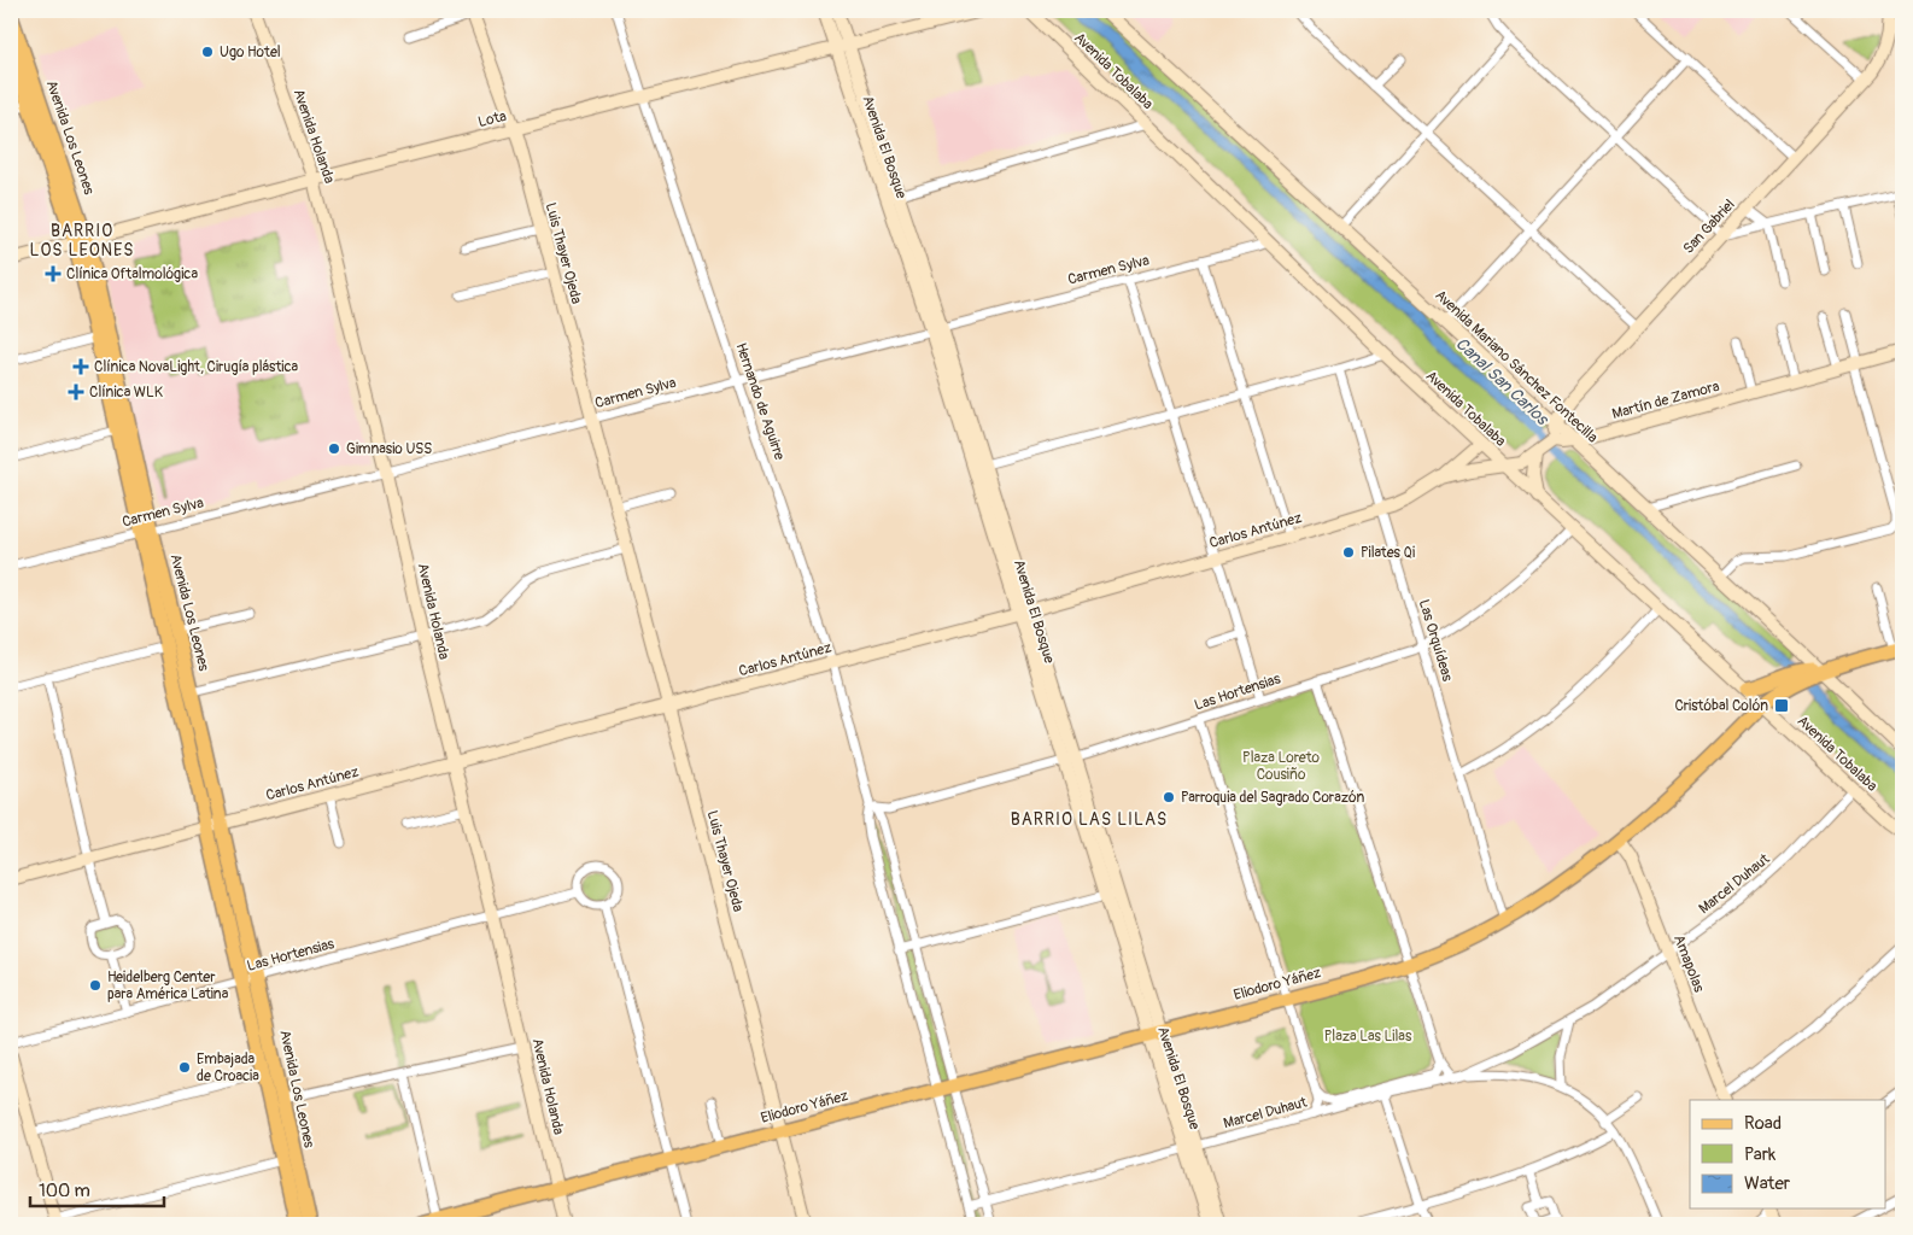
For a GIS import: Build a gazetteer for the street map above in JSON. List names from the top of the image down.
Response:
{
  "streets": {
    "main road": ["Avenida Los Leones", "Eliodoro Yáñez"],
    "street": [
      "Avenida Tobalaba",
      "Lota",
      "Avenida Holanda",
      "Avenida El Bosque",
      "San Gabriel",
      "Luis Thayer Ojeda",
      "Carmen Sylva",
      "Avenida Mariano Sánchez Fontecilla",
      "Martín de Zamora",
      "Hernando de Aguirre",
      "Carlos Antúnez",
      "Las Orquídeas",
      "Las Hortensias",
      "Marcel Duhaut",
      "Amapolas"
    ]
  },
  "crossings": [
    ["Avenida Tobalaba", "San Gabriel"],
    ["Avenida Tobalaba", "Carmen Sylva"],
    ["Avenida Tobalaba", "Carlos Antúnez"],
    ["Avenida Tobalaba", "Las Hortensias"],
    ["Avenida Tobalaba", "Marcel Duhaut"],
    ["Avenida Tobalaba", "Eliodoro Yáñez"],
    ["Lota", "Avenida Holanda"],
    ["Lota", "Avenida Los Leones"],
    ["Lota", "Avenida El Bosque"],
    ["Lota", "Luis Thayer Ojeda"],
    ["Lota", "Hernando de Aguirre"],
    ["Avenida Holanda", "Carmen Sylva"],
    ["Avenida Holanda", "Carlos Antúnez"],
    ["Avenida Holanda", "Las Hortensias"],
    ["Avenida Holanda", "Eliodoro Yáñez"],
    ["Avenida Los Leones", "Carmen Sylva"],
    ["Avenida Los Leones", "Carlos Antúnez"],
    ["Avenida Los Leones", "Las Hortensias"],
    ["Avenida El Bosque", "Carmen Sylva"],
    ["Avenida El Bosque", "Carlos Antúnez"],
    ["Avenida El Bosque", "Las Hortensias"],
    ["Avenida El Bosque", "Marcel Duhaut"],
    ["Avenida El Bosque", "Eliodoro Yáñez"],
    ["San Gabriel", "Avenida Mariano Sánchez Fontecilla"],
    ["San Gabriel", "Martín de Zamora"],
    ["San Gabriel", "Carlos Antúnez"],
    ["Luis Thayer Ojeda", "Carmen Sylva"],
    ["Luis Thayer Ojeda", "Carlos Antúnez"],
    ["Luis Thayer Ojeda", "Eliodoro Yáñez"],
    ["Carmen Sylva", "Hernando de Aguirre"],
    ["Avenida Mariano Sánchez Fontecilla", "Martín de Zamora"],
    ["Avenida Mariano Sánchez Fontecilla", "Eliodoro Yáñez"],
    ["Martín de Zamora", "Carlos Antúnez"],
    ["Hernando de Aguirre", "Carlos Antúnez"],
    ["Hernando de Aguirre", "Las Hortensias"],
    ["Hernando de Aguirre", "Marcel Duhaut"],
    ["Hernando de Aguirre", "Eliodoro Yáñez"],
    ["Carlos Antúnez", "Las Orquídeas"],
    ["Las Orquídeas", "Las Hortensias"],
    ["Las Orquídeas", "Eliodoro Yáñez"],
    ["Marcel Duhaut", "Amapolas"],
    ["Amapolas", "Eliodoro Yáñez"]
  ],
  "districts": ["BARRIO LOS LEONES", "BARRIO LAS LILAS"],
  "water": ["Canal San Carlos"],
  "parks": ["Plaza Loreto Cousiño", "Plaza Las Lilas"],
  "places": {
    "other": [
      "Ugo Hotel",
      "Gimnasio USS",
      "Pilates Qi",
      "Parroquia del Sagrado Corazón",
      "Heidelberg Center para América Latina",
      "Embajada de Croacia"
    ],
    "health": ["Clínica Oftalmológica", "Clínica NovaLight, Cirugía plástica", "Clínica WLK"],
    "transit": ["Cristóbal Colón"]
  },
  "legend": ["Road", "Park", "Water"],
  "scale_bar": "100 m"
}
